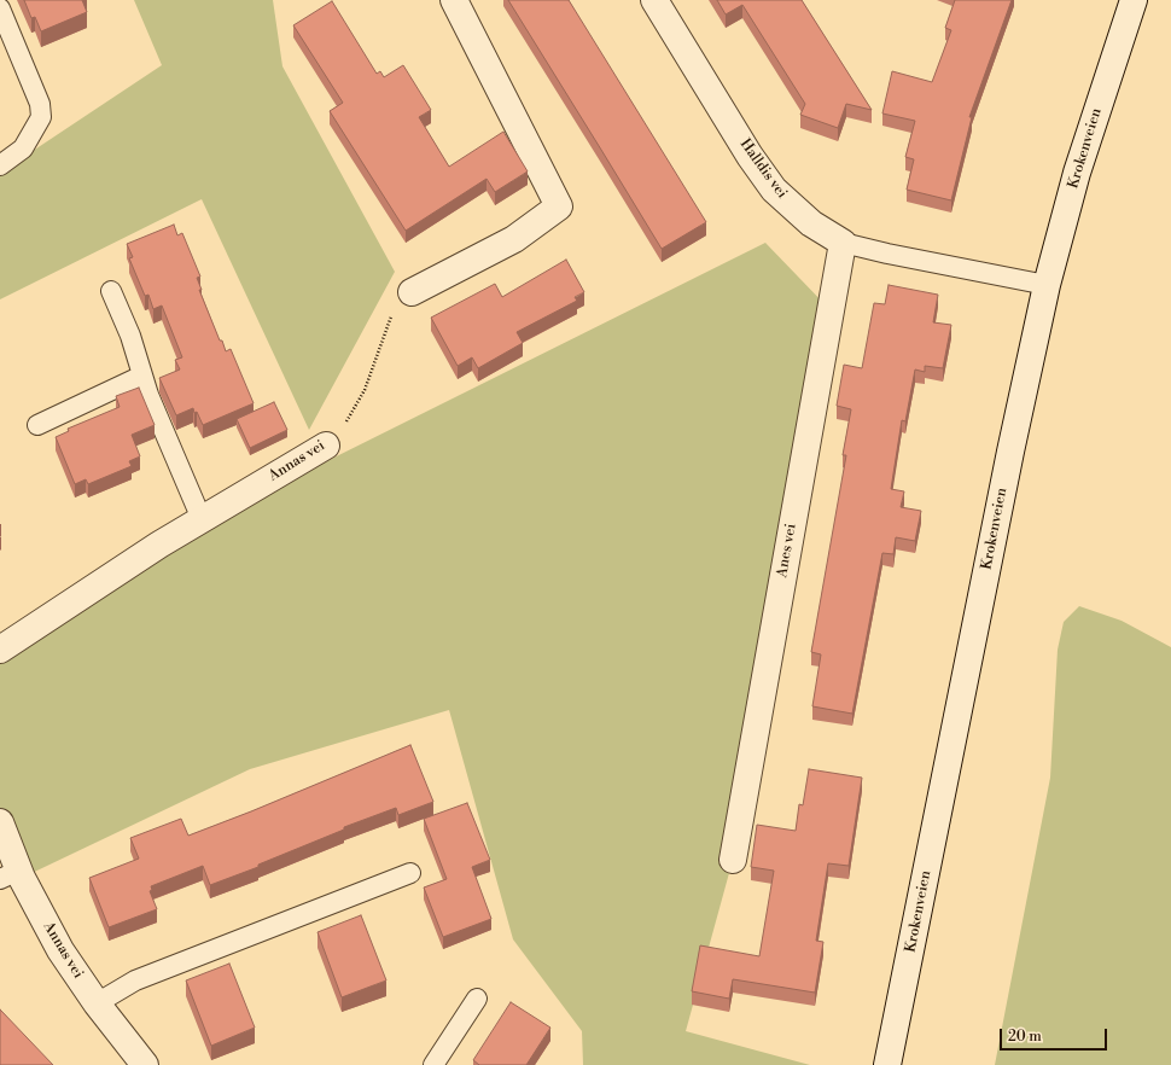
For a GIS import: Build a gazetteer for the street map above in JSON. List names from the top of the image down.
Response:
{
  "streets": {
    "street": [
      "Krokenveien",
      "Halldis vei",
      "Annas vei",
      "Anes vei"
    ]
  },
  "crossings": [
    ["Krokenveien", "Halldis vei"],
    ["Halldis vei", "Anes vei"]
  ],
  "scale_bar": "20 m"
}
